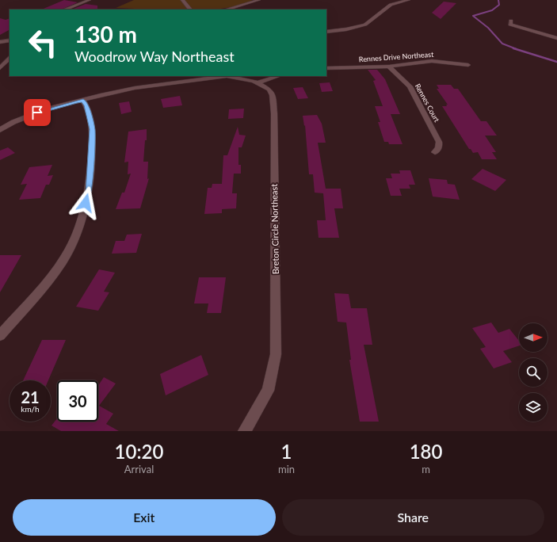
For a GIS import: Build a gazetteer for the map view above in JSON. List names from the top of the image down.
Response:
{
  "streets": {
    "street": ["Rennes Drive Northeast", "Rennes Court", "Breton Circle Northeast"]
  },
  "crossings": [
    ["Rennes Drive Northeast", "Rennes Court"]
  ],
  "north": "right",
  "page": {
    "turn": ["130 m", "Woodrow Way Northeast"],
    "speed": "21 km/h",
    "limit": "30",
    "eta": [
      "10:20",
      "Arrival",
      "1",
      "min",
      "180",
      "m"
    ],
    "buttons": ["Exit", "Share"]
  }
}
